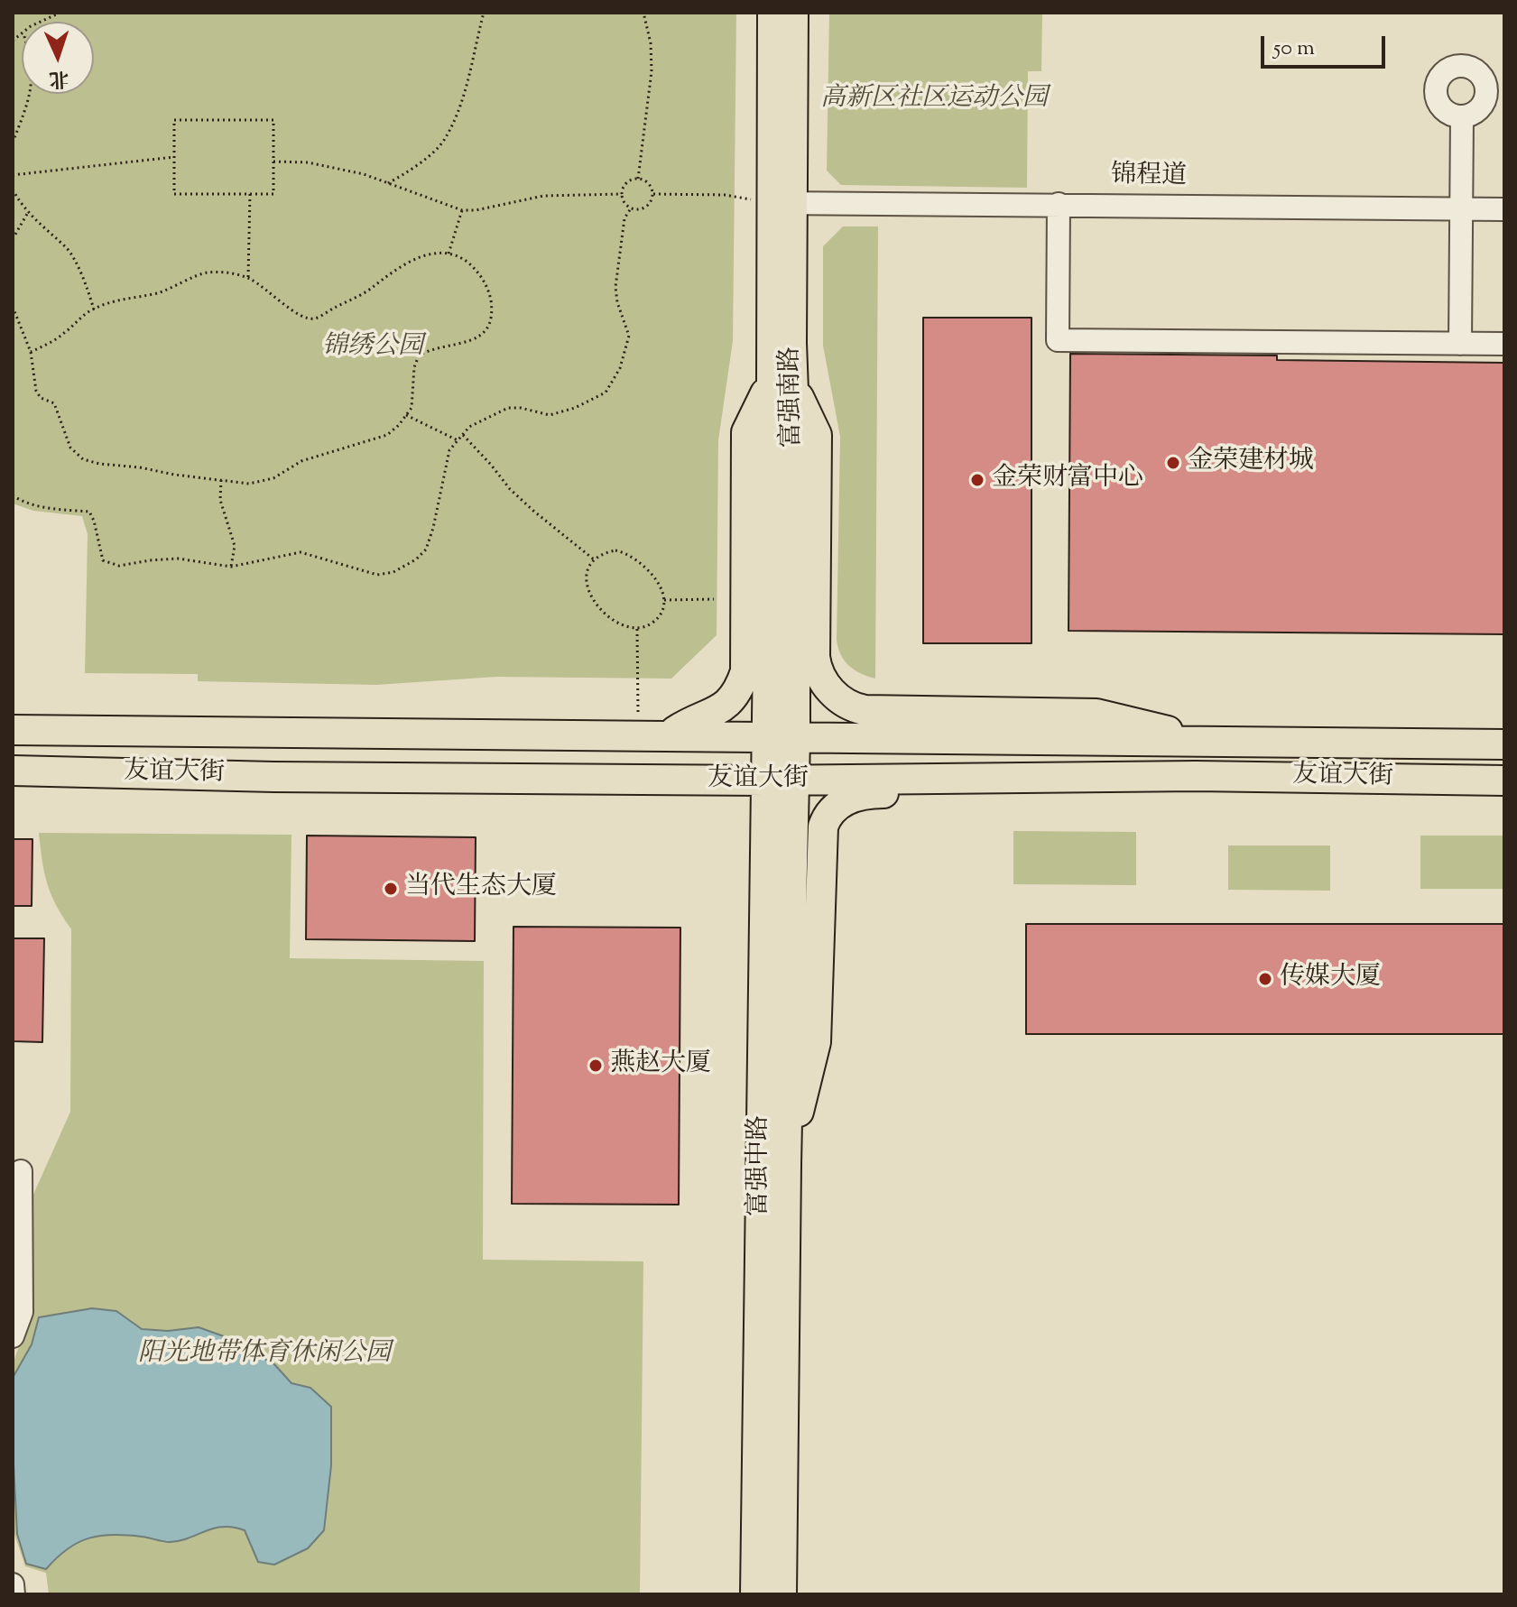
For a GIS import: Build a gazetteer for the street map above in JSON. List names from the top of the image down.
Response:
{
  "streets": {
    "main road": ["富强南路", "友谊大街", "富强中路"],
    "street": ["锦程道"]
  },
  "crossings": [
    ["锦程道", "富强南路"],
    ["富强南路", "友谊大街"],
    ["富强南路", "富强中路"],
    ["友谊大街", "富强中路"]
  ],
  "parks": ["高新区社区运动公园", "锦绣公园", "阳光地带体育休闲公园"],
  "places": [
    "金荣建材城",
    "金荣财富中心",
    "当代生态大厦",
    "传媒大厦",
    "燕赵大厦"
  ],
  "scale_bar": "50 m",
  "north": "bottom"
}
